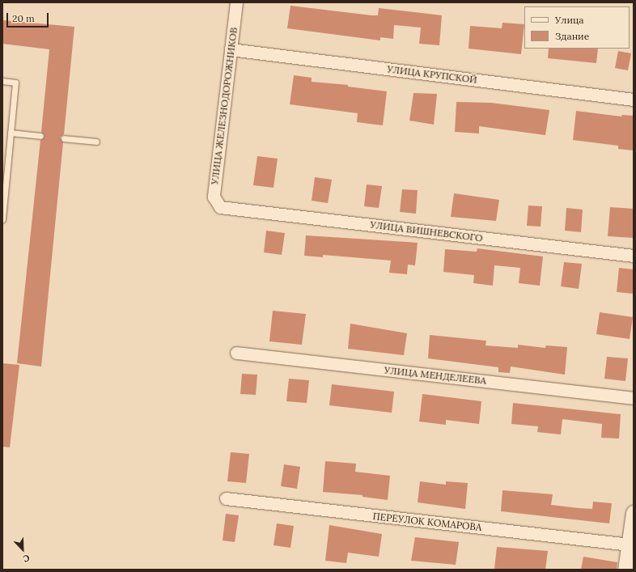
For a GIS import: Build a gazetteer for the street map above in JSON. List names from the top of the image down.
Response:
{
  "streets": {
    "street": [
      "УЛИЦА КРУПСКОЙ",
      "УЛИЦА ЖЕЛЕЗНОДОРОЖНИКОВ",
      "УЛИЦА ВИШНЕВСКОГО",
      "УЛИЦА МЕНДЕЛЕЕВА",
      "ПЕРЕУЛОК КОМАРОВА"
    ]
  },
  "crossings": [
    ["УЛИЦА КРУПСКОЙ", "УЛИЦА ЖЕЛЕЗНОДОРОЖНИКОВ"],
    ["УЛИЦА ЖЕЛЕЗНОДОРОЖНИКОВ", "УЛИЦА ВИШНЕВСКОГО"]
  ],
  "legend": ["Улица", "Здание"],
  "scale_bar": "20 m",
  "north": "bottom right"
}
